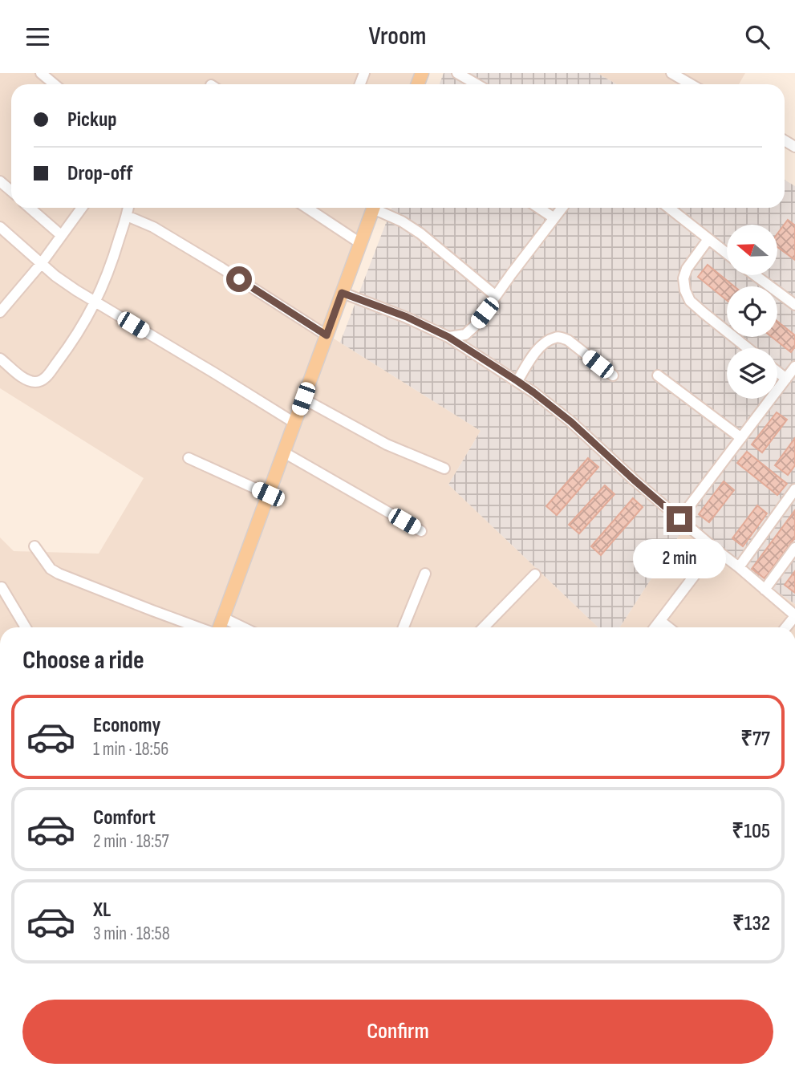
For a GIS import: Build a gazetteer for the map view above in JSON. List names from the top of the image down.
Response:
{
  "north": "left",
  "page": {
    "header": "Vroom",
    "banner": ["Pickup", "Drop-off"],
    "bubble": "2 min",
    "heading": "Choose a ride",
    "list": [
      {
        "name": "Economy",
        "note": "1 min · 18:56",
        "value": "₹77"
      },
      {
        "name": "Comfort",
        "note": "2 min · 18:57",
        "value": "₹105"
      },
      {
        "name": "XL",
        "note": "3 min · 18:58",
        "value": "₹132"
      }
    ],
    "buttons": "Confirm"
  }
}
